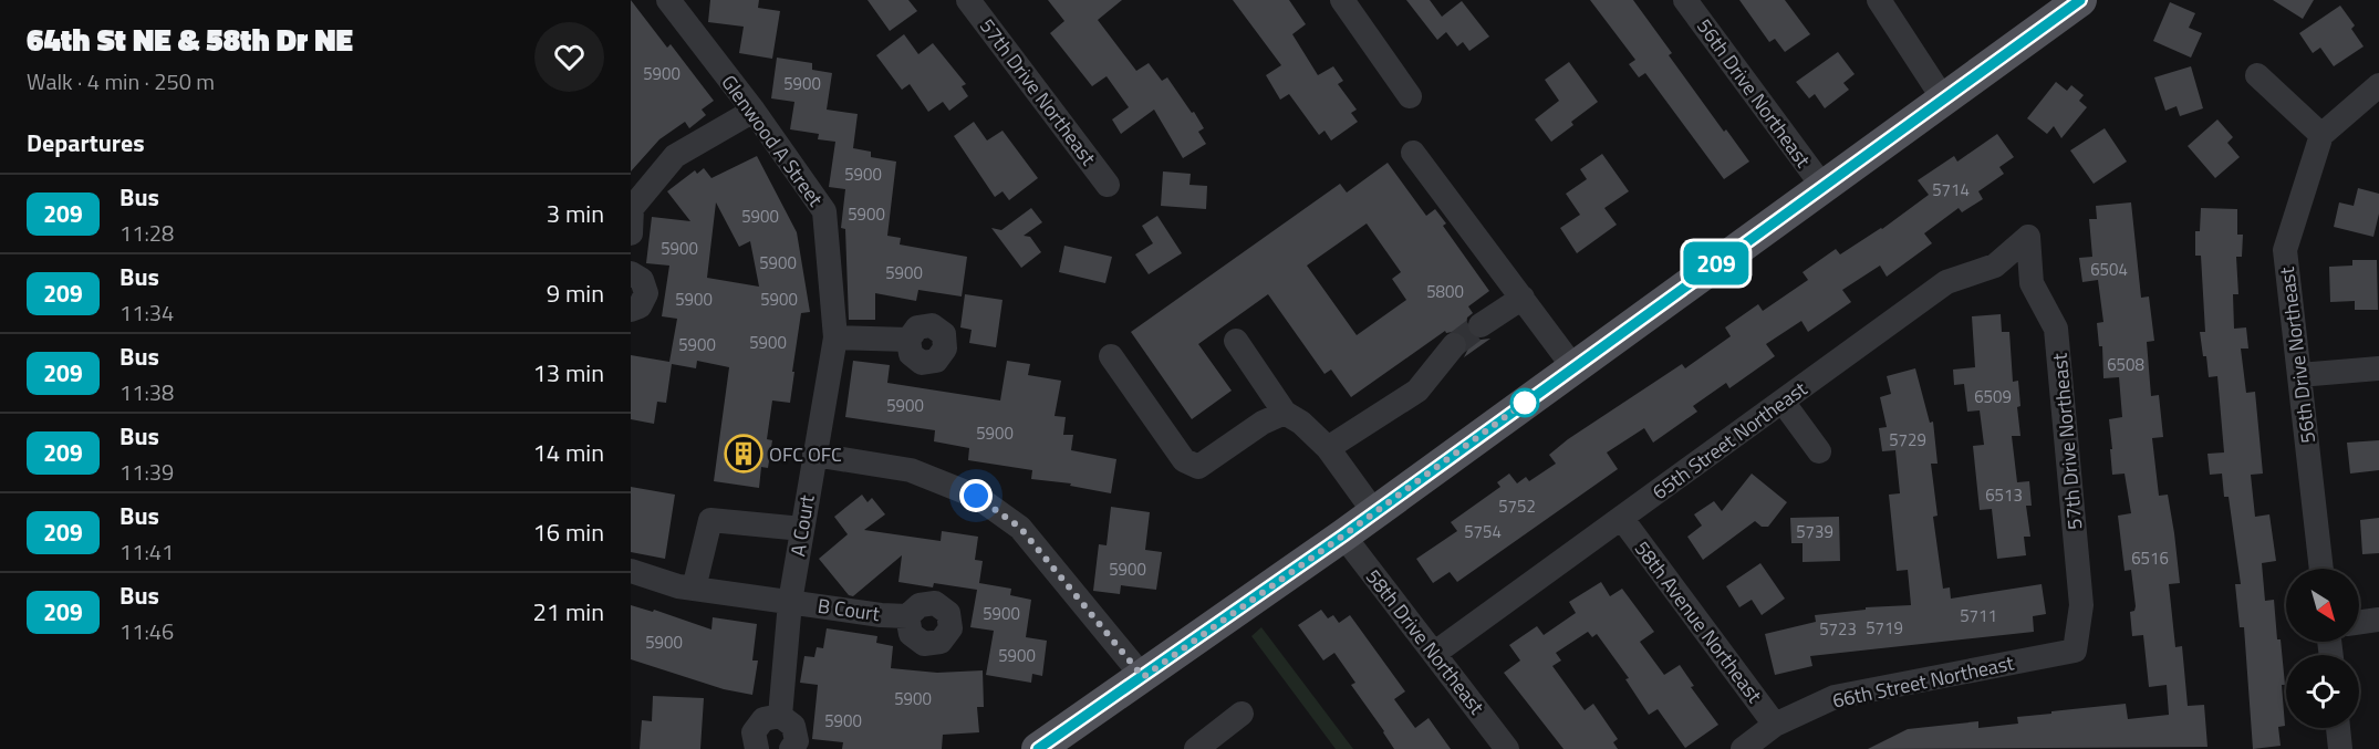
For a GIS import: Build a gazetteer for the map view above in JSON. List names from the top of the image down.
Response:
{
  "streets": {
    "street": [
      "57th Drive Northeast",
      "56th Drive Northeast",
      "Glenwood A Street",
      "65th Street Northeast",
      "A Court",
      "B Court",
      "58th Avenue Northeast",
      "58th Drive Northeast",
      "66th Street Northeast"
    ]
  },
  "crossings": [
    ["57th Drive Northeast", "65th Street Northeast"],
    ["57th Drive Northeast", "66th Street Northeast"],
    ["Glenwood A Street", "A Court"],
    ["65th Street Northeast", "58th Avenue Northeast"],
    ["65th Street Northeast", "58th Drive Northeast"],
    ["A Court", "B Court"],
    ["58th Avenue Northeast", "66th Street Northeast"]
  ],
  "places": {
    "building": ["OFC OFC"]
  },
  "lines": ["bus line 209"],
  "house_numbers": [
    "5900",
    "5900",
    "5900",
    "5714",
    "5900",
    "5900",
    "5900",
    "5900",
    "6504",
    "5900",
    "5800",
    "5900",
    "5900",
    "5900",
    "5900",
    "6508",
    "6509",
    "5900",
    "5900",
    "5729",
    "6513",
    "5752",
    "5754",
    "5739",
    "6516",
    "5900",
    "5900",
    "5711",
    "5719",
    "5723",
    "5900",
    "5900",
    "5900",
    "5900"
  ],
  "north": "bottom right",
  "page": {
    "heading": [
      ["64th St NE & 58th Dr NE", "Walk · 4 min · 250 m"],
      "Departures"
    ],
    "on_map": "209",
    "list": [
      {
        "mark": "209",
        "name": "Bus",
        "note": "11:28",
        "value": "3 min"
      },
      {
        "mark": "209",
        "name": "Bus",
        "note": "11:34",
        "value": "9 min"
      },
      {
        "mark": "209",
        "name": "Bus",
        "note": "11:38",
        "value": "13 min"
      },
      {
        "mark": "209",
        "name": "Bus",
        "note": "11:39",
        "value": "14 min"
      },
      {
        "mark": "209",
        "name": "Bus",
        "note": "11:41",
        "value": "16 min"
      },
      {
        "mark": "209",
        "name": "Bus",
        "note": "11:46",
        "value": "21 min"
      }
    ]
  }
}
